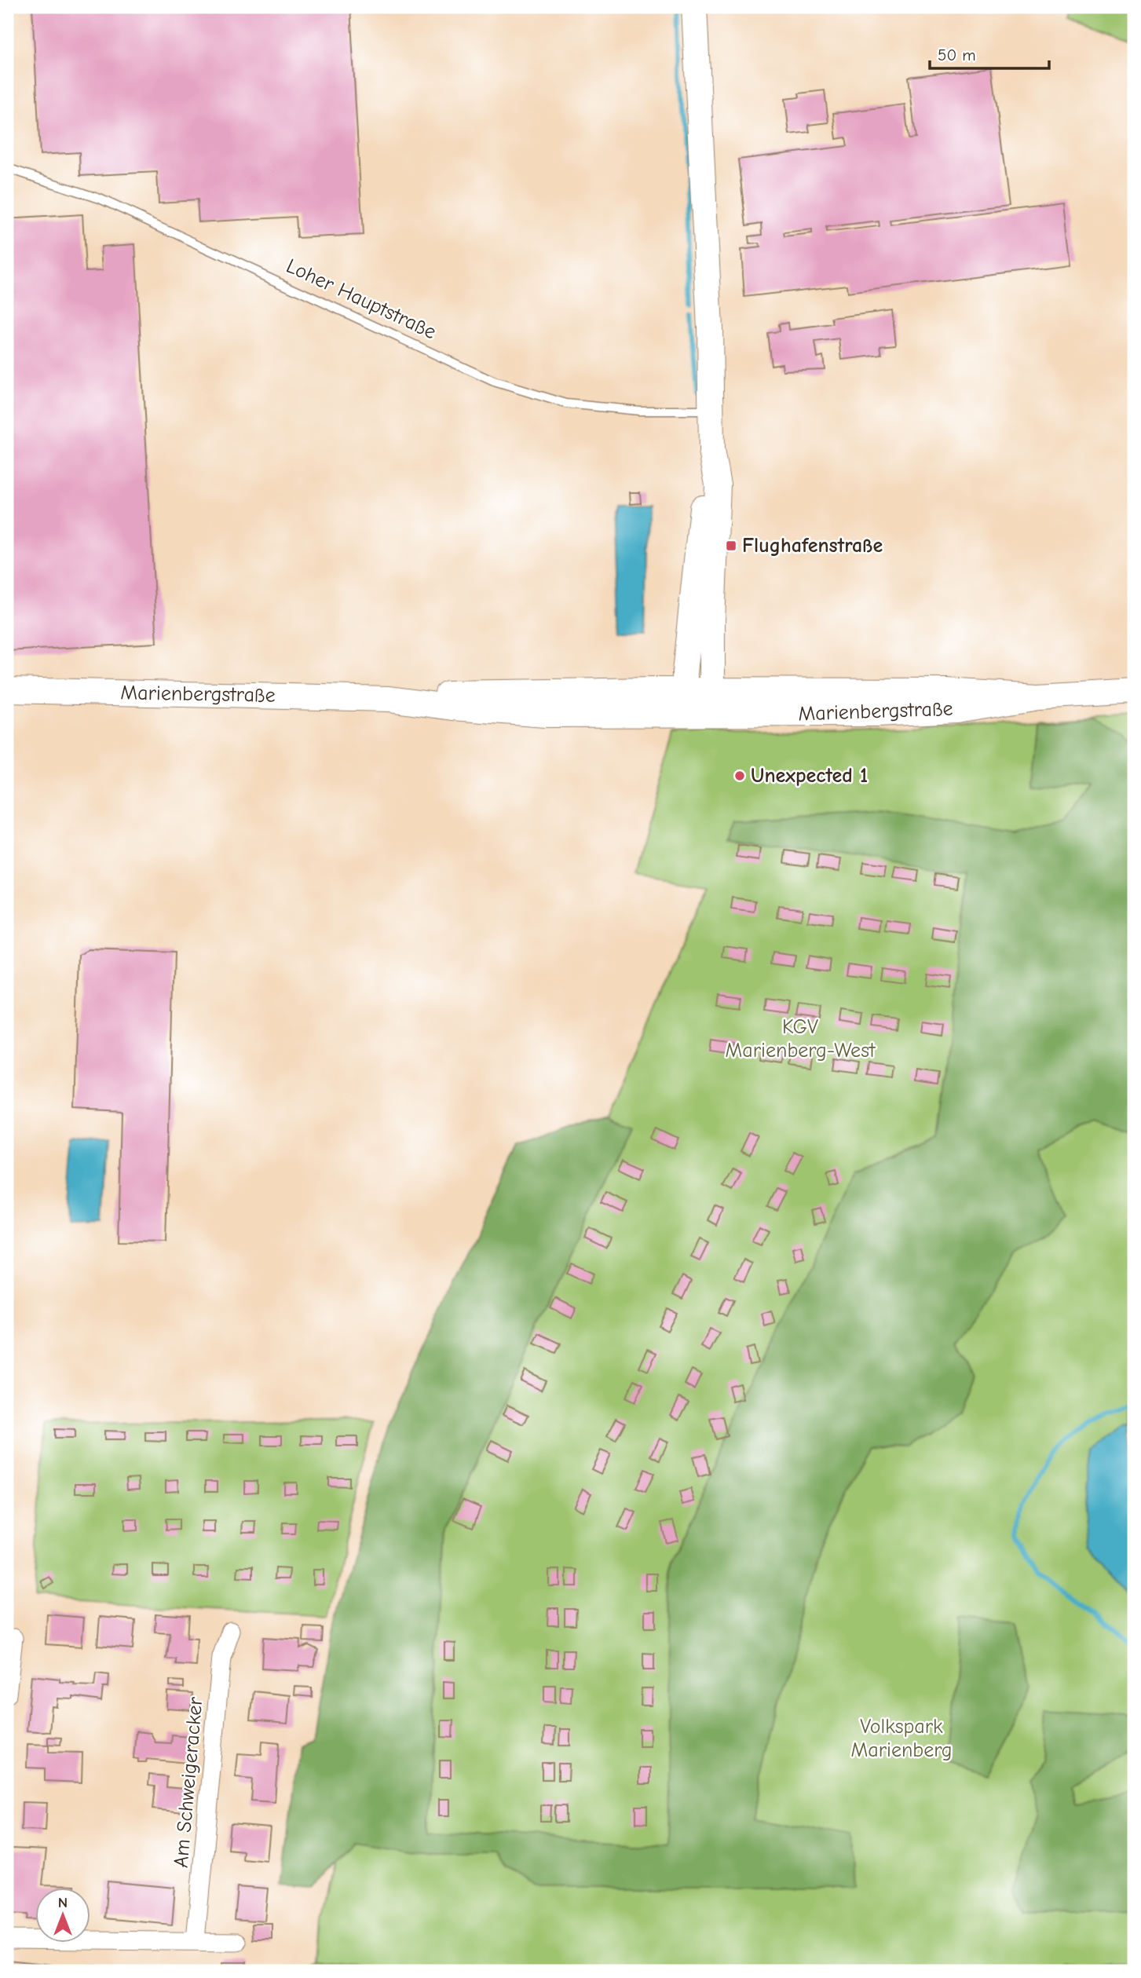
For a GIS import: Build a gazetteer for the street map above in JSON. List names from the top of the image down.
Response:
{
  "streets": {
    "main road": ["Marienbergstraße"],
    "street": ["Am Schweigeracker"],
    "lane": ["Loher Hauptstraße"]
  },
  "parks": ["KGV Marienberg-West", "Volkspark Marienberg"],
  "places": {
    "transit": ["Flughafenstraße"],
    "other": ["Unexpected 1"]
  },
  "scale_bar": "50 m",
  "north": "top"
}
